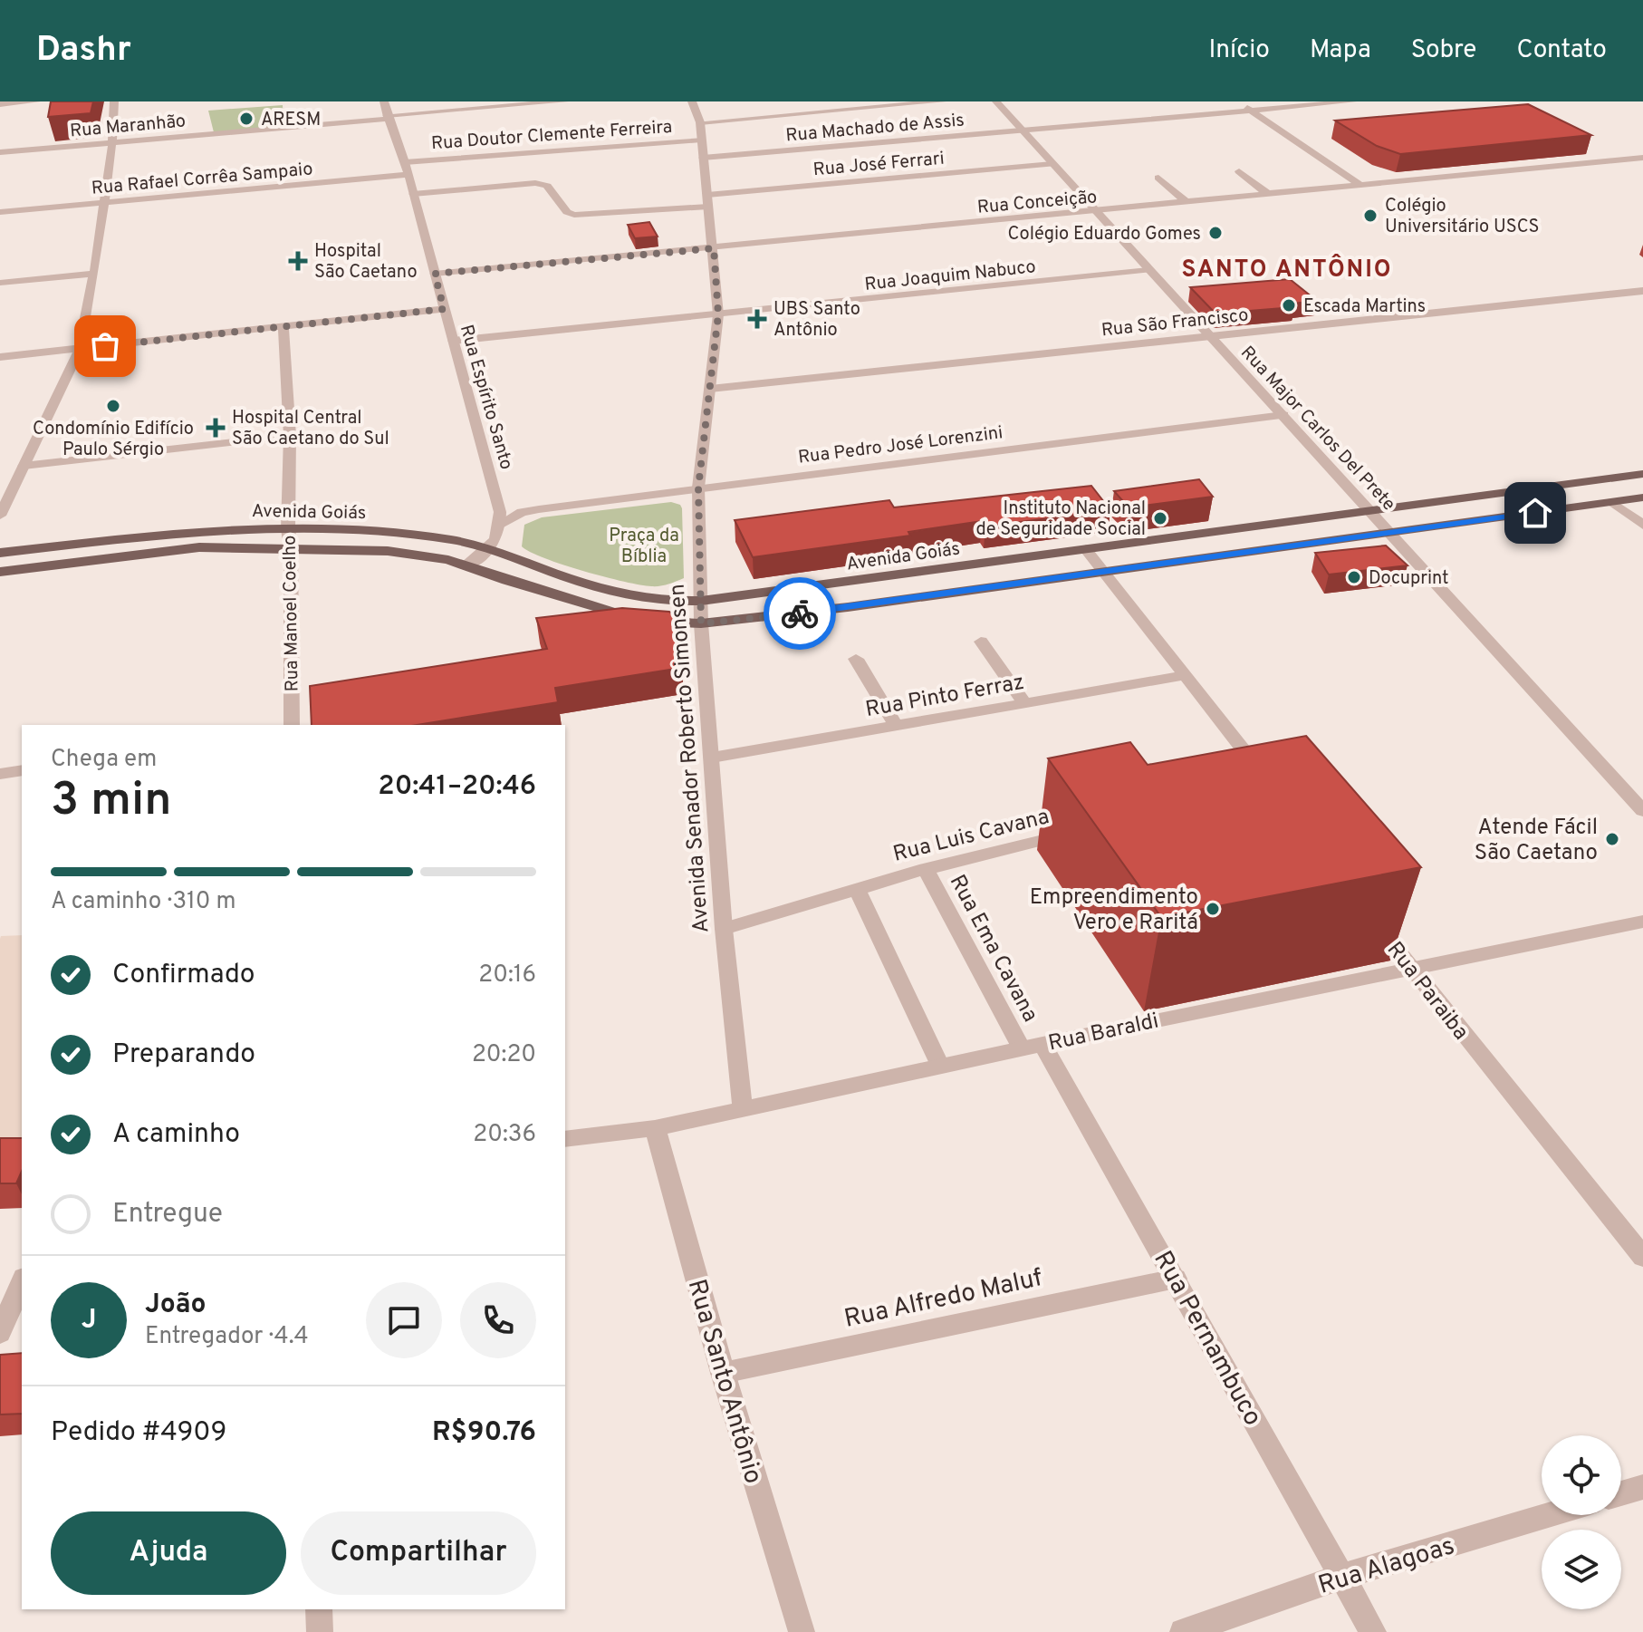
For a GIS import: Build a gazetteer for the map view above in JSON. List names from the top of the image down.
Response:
{
  "streets": {
    "main road": ["Avenida Goiás"],
    "street": [
      "Rua Maranhão",
      "Rua Machado de Assis",
      "Rua Doutor Clemente Ferreira",
      "Rua José Ferrari",
      "Rua Rafael Corrêa Sampaio",
      "Rua Conceição",
      "Rua Joaquim Nabuco",
      "Rua São Francisco",
      "Rua Espírito Santo",
      "Rua Major Carlos Del Prete",
      "Rua Pedro José Lorenzini",
      "Rua Manoel Coelho",
      "Rua Pinto Ferraz",
      "Avenida Senador Roberto Simonsen",
      "Rua Luis Cavana",
      "Rua Ema Cavana",
      "Rua Paraiba",
      "Rua Baraldi",
      "Rua Alfredo Maluf",
      "Rua Pernambuco",
      "Rua Santo Antônio",
      "Rua Alagoas"
    ]
  },
  "crossings": [
    ["Rua Maranhão", "Rua Espírito Santo"],
    ["Rua Machado de Assis", "Rua Major Carlos Del Prete"],
    ["Rua Machado de Assis", "Avenida Senador Roberto Simonsen"],
    ["Rua Doutor Clemente Ferreira", "Rua Espírito Santo"],
    ["Rua Doutor Clemente Ferreira", "Avenida Senador Roberto Simonsen"],
    ["Rua José Ferrari", "Rua Espírito Santo"],
    ["Rua José Ferrari", "Rua Major Carlos Del Prete"],
    ["Rua José Ferrari", "Avenida Senador Roberto Simonsen"],
    ["Rua Rafael Corrêa Sampaio", "Rua Espírito Santo"],
    ["Rua Conceição", "Rua Espírito Santo"],
    ["Rua Conceição", "Rua Major Carlos Del Prete"],
    ["Rua Conceição", "Avenida Senador Roberto Simonsen"],
    ["Rua Joaquim Nabuco", "Rua Espírito Santo"],
    ["Rua Joaquim Nabuco", "Rua Major Carlos Del Prete"],
    ["Rua Joaquim Nabuco", "Avenida Senador Roberto Simonsen"],
    ["Rua São Francisco", "Rua Major Carlos Del Prete"],
    ["Rua São Francisco", "Avenida Senador Roberto Simonsen"],
    ["Rua Espírito Santo", "Rua Pedro José Lorenzini"],
    ["Rua Espírito Santo", "Avenida Goiás"],
    ["Rua Major Carlos Del Prete", "Rua Pedro José Lorenzini"],
    ["Rua Major Carlos Del Prete", "Avenida Goiás"],
    ["Rua Pedro José Lorenzini", "Avenida Senador Roberto Simonsen"],
    ["Avenida Goiás", "Rua Manoel Coelho"],
    ["Avenida Goiás", "Avenida Senador Roberto Simonsen"],
    ["Rua Pinto Ferraz", "Avenida Senador Roberto Simonsen"],
    ["Avenida Senador Roberto Simonsen", "Rua Luis Cavana"],
    ["Avenida Senador Roberto Simonsen", "Rua Baraldi"],
    ["Rua Luis Cavana", "Rua Ema Cavana"],
    ["Rua Ema Cavana", "Rua Baraldi"],
    ["Rua Ema Cavana", "Rua Pernambuco"],
    ["Rua Paraiba", "Rua Baraldi"],
    ["Rua Baraldi", "Rua Pernambuco"],
    ["Rua Baraldi", "Rua Santo Antônio"],
    ["Rua Alfredo Maluf", "Rua Pernambuco"],
    ["Rua Alfredo Maluf", "Rua Santo Antônio"],
    ["Rua Pernambuco", "Rua Alagoas"]
  ],
  "districts": ["SANTO ANTÔNIO"],
  "parks": ["Praça da Bíblia"],
  "places": {
    "other": [
      "ARESM",
      "Colégio Universitário USCS",
      "Colégio Eduardo Gomes",
      "Escada Martins",
      "Condomínio Edifício Paulo Sérgio",
      "Instituto Nacional de Seguridade Social",
      "Docuprint",
      "Atende Fácil São Caetano",
      "Empreendimento Vero e Raritá"
    ],
    "health": ["Hospital São Caetano", "UBS Santo Antônio", "Hospital Central São Caetano do Sul"]
  },
  "page": {
    "header": "Dashr",
    "nav": [
      "Início",
      "Mapa",
      "Sobre",
      "Contato"
    ],
    "heading": ["3 min", "Chega em", "20:41–20:46"],
    "panel": [
      "João",
      "Entregador · 4.4",
      "Pedido #4909",
      "R$90.76"
    ],
    "bar": "A caminho · 310 m",
    "list": [
      ["Confirmado", "20:16"],
      ["Preparando", "20:20"],
      ["A caminho", "20:36"],
      "Entregue"
    ],
    "round": "J",
    "buttons": ["Ajuda", "Compartilhar"]
  }
}
